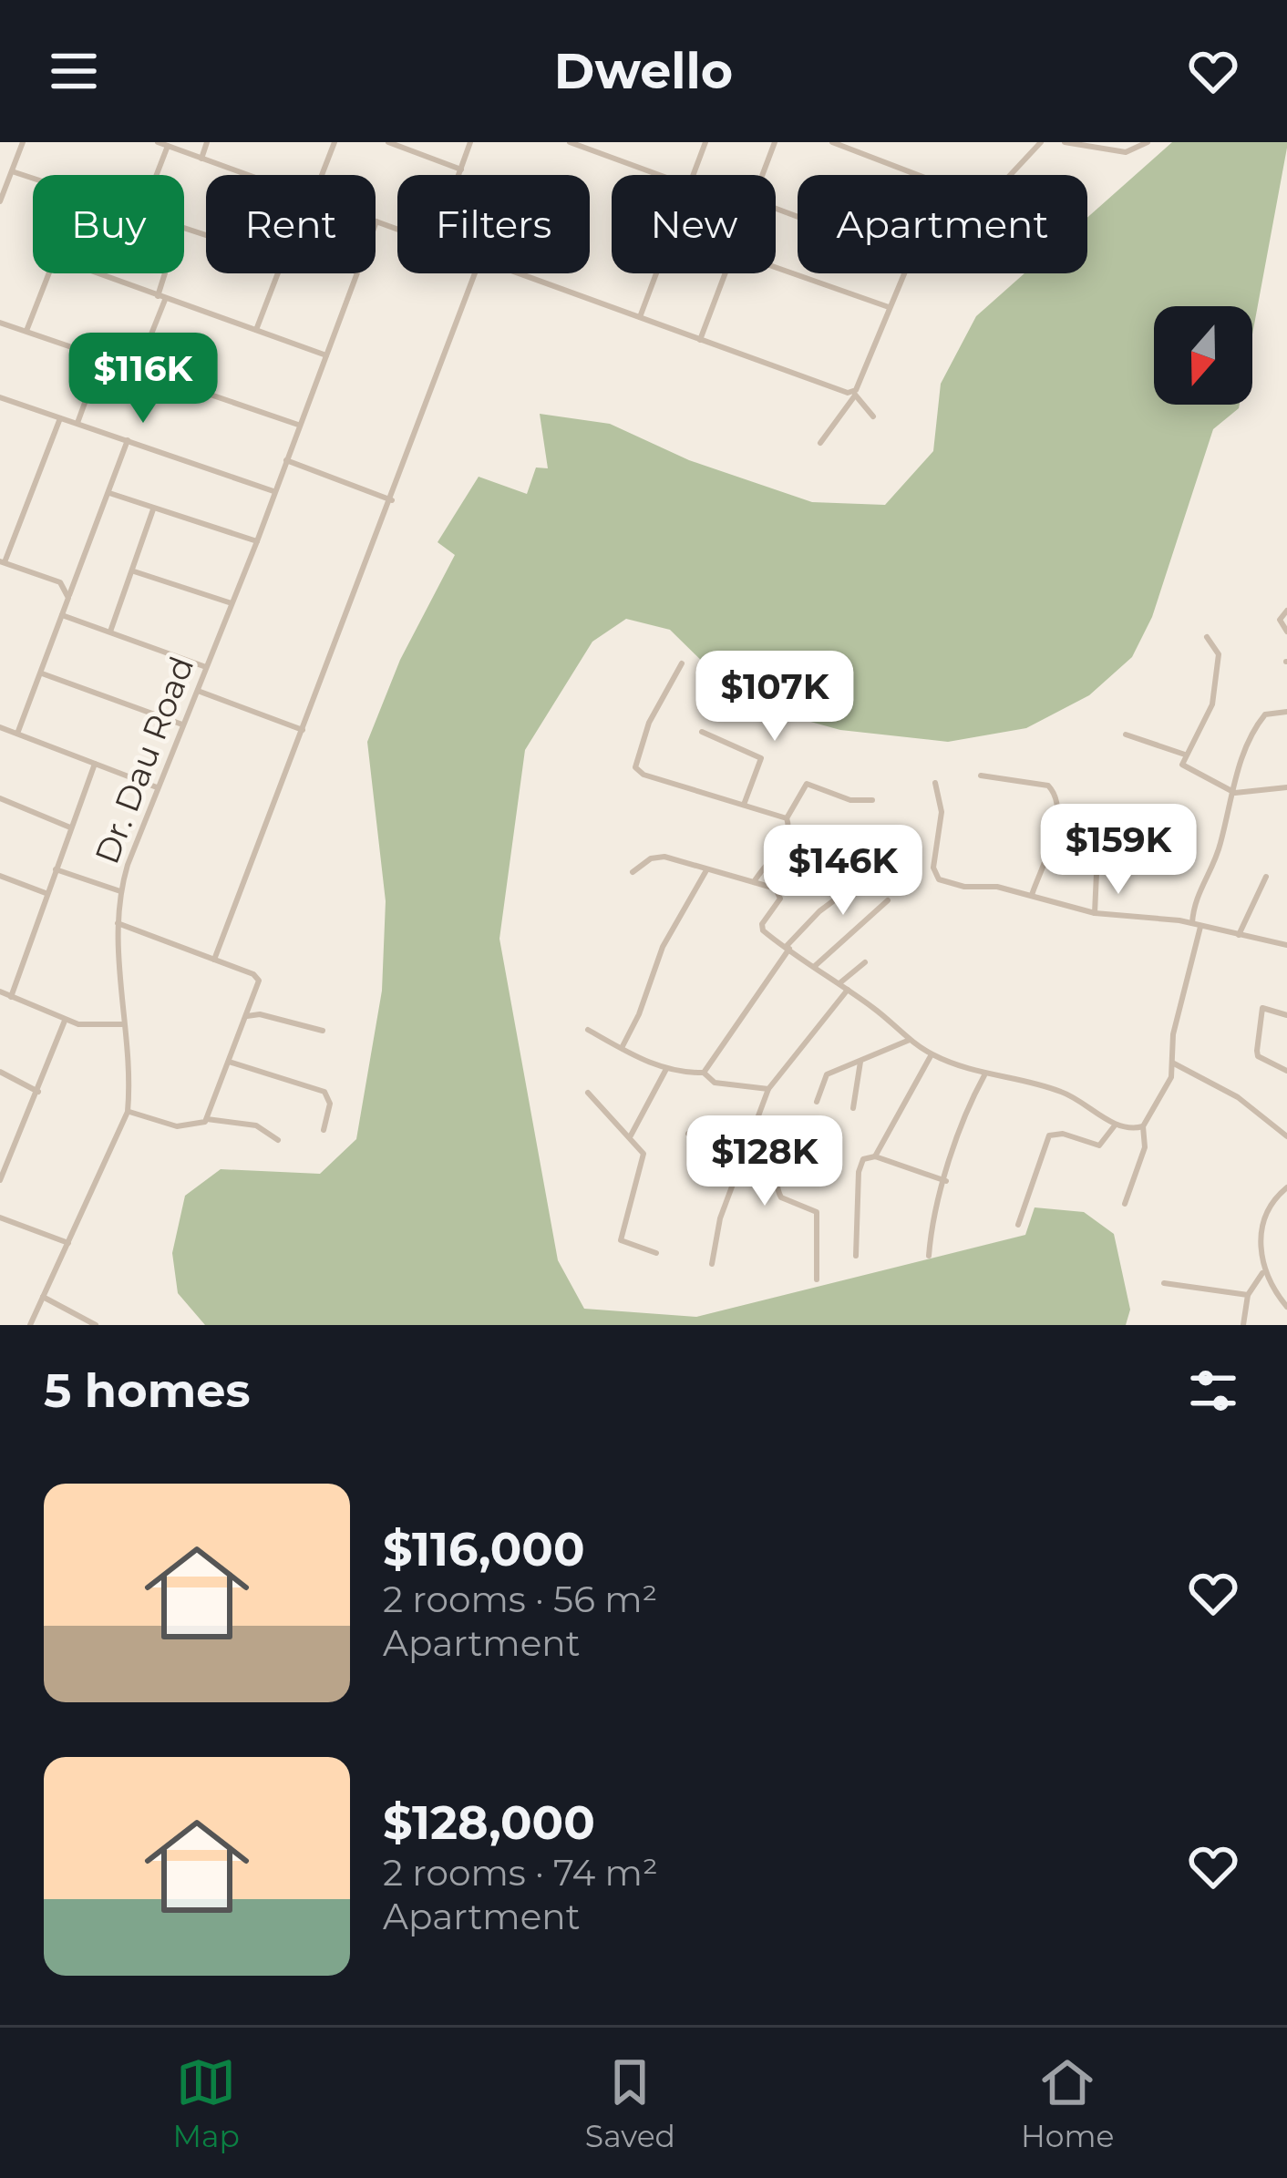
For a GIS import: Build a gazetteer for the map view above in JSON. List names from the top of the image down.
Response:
{
  "streets": {
    "street": ["Dr. Dau Road"]
  },
  "north": "bottom",
  "page": {
    "header": "Dwello",
    "chip": [
      "Buy",
      "Rent",
      "Filters",
      "New",
      "Apartment"
    ],
    "price": [
      "$116K",
      "$107K",
      "$159K",
      "$146K",
      "$128K"
    ],
    "heading": "5 homes",
    "list": [
      {
        "name": "$116,000",
        "note": "2 rooms · 56 m² · Apartment"
      },
      {
        "name": "$128,000",
        "note": "2 rooms · 74 m² · Apartment"
      }
    ],
    "tabs": ["Map", "Saved", "Home"]
  }
}
